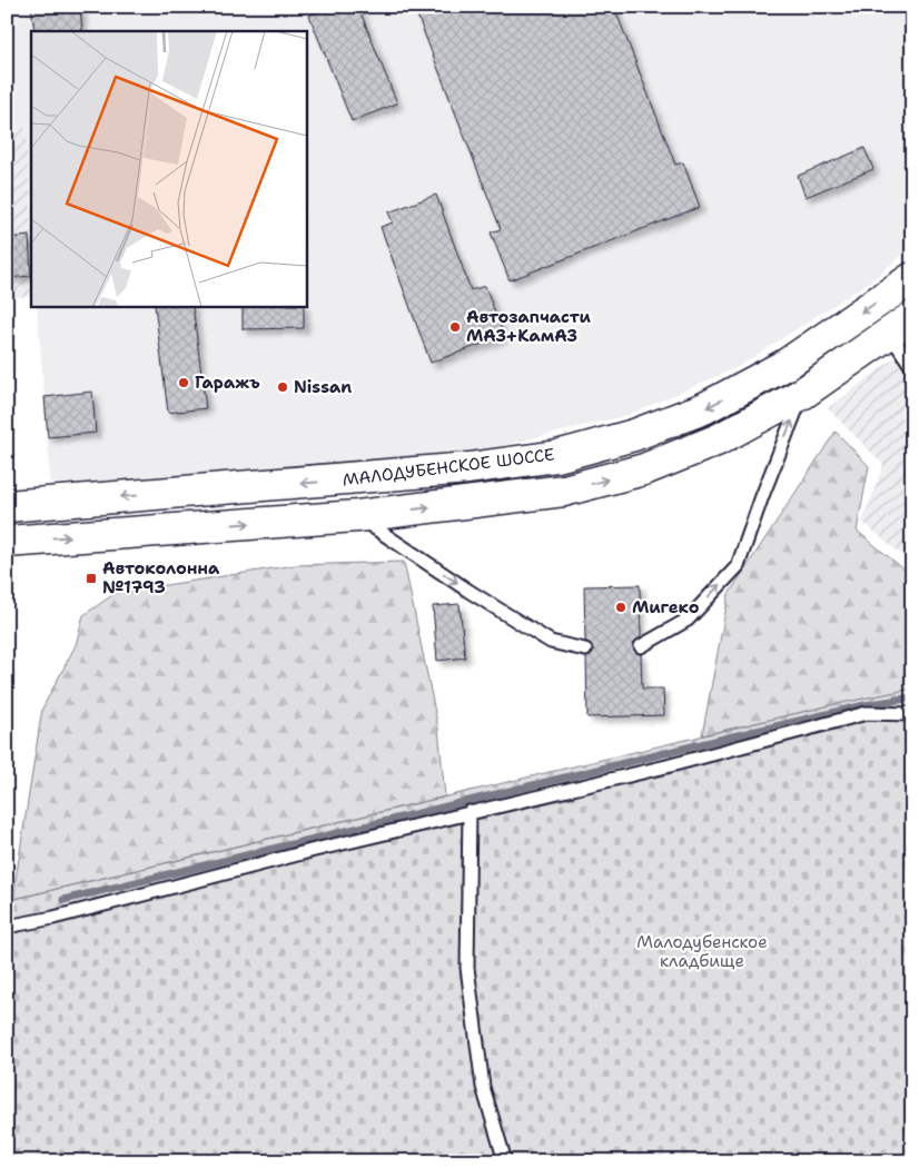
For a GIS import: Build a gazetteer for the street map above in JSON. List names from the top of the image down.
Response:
{
  "streets": {
    "highway": ["МАЛОДУБЕНСКОЕ ШОССЕ"]
  },
  "parks": ["Малодубенское кладбище"],
  "places": {
    "other": [
      "Автозапчасти МАЗ+КамАЗ",
      "Гаражъ",
      "Nissan",
      "Мигеко"
    ],
    "transit": ["Автоколонна №1793"]
  }
}
